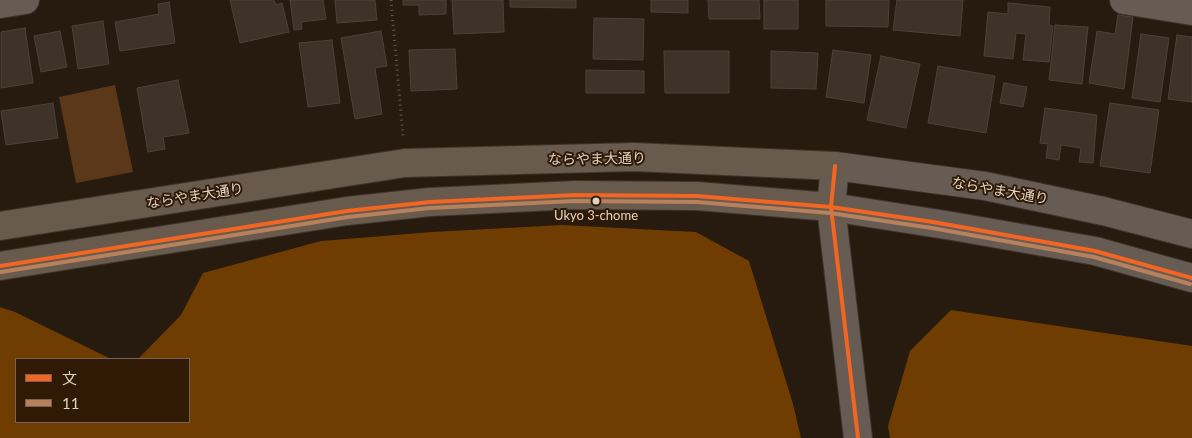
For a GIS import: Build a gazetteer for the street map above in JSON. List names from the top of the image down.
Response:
{
  "streets": {
    "main road": ["ならやま大通り"]
  },
  "places": ["Ukyo 3-chome"],
  "lines": ["transit line 文", "transit line 11"],
  "legend": ["文", "11"]
}
